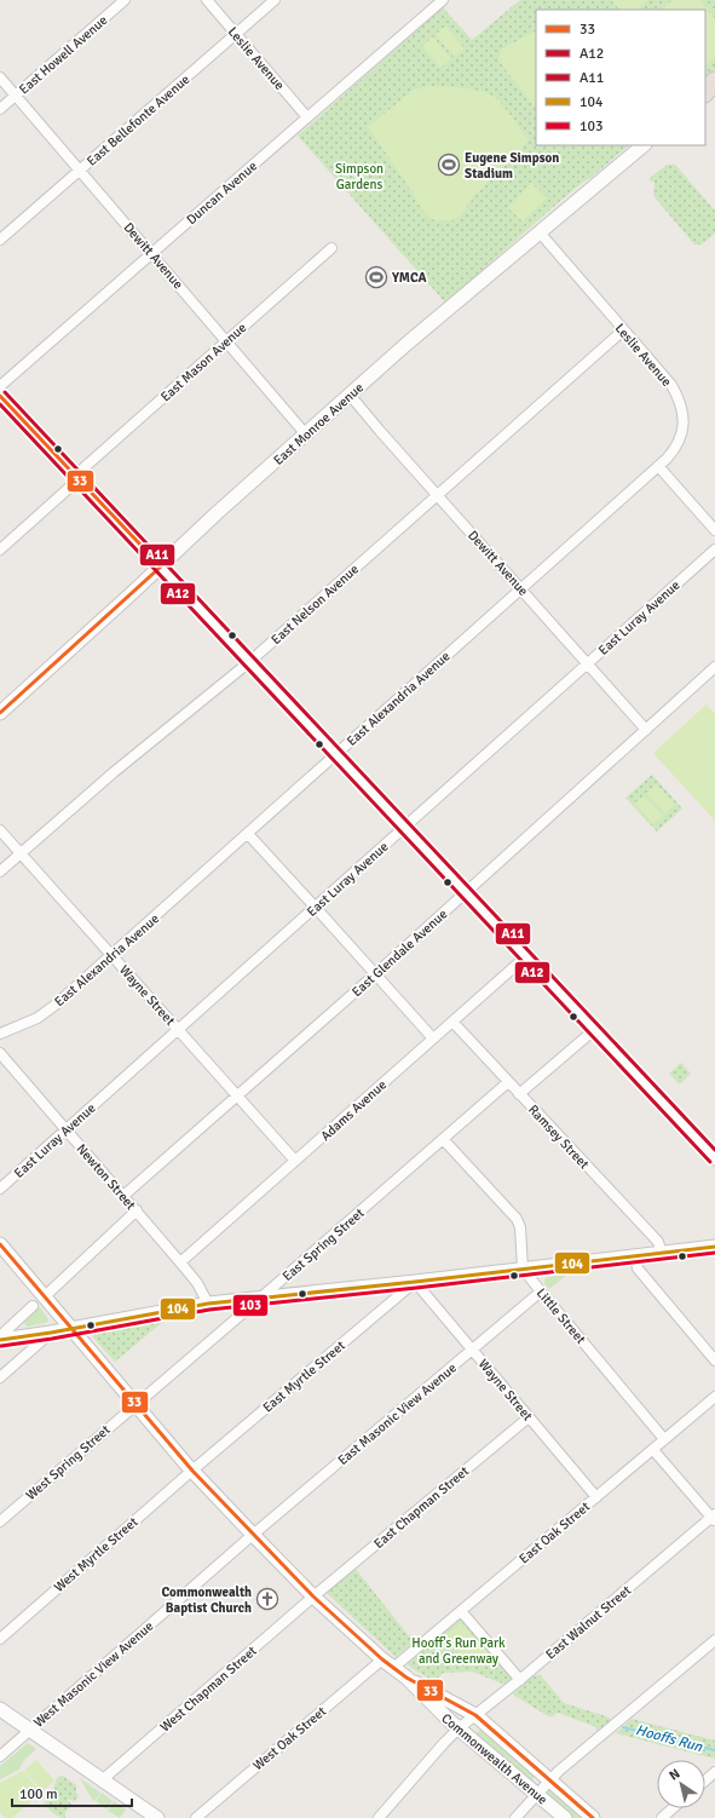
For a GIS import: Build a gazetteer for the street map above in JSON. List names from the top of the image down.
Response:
{
  "streets": {
    "street": [
      "East Howell Avenue",
      "Leslie Avenue",
      "East Bellefonte Avenue",
      "Duncan Avenue",
      "Dewitt Avenue",
      "East Mason Avenue",
      "East Monroe Avenue",
      "East Nelson Avenue",
      "East Luray Avenue",
      "East Alexandria Avenue",
      "East Glendale Avenue",
      "Wayne Street",
      "Adams Avenue",
      "Ramsey Street",
      "Newton Street",
      "East Spring Street",
      "Little Street",
      "East Myrtle Street",
      "East Masonic View Avenue",
      "West Spring Street",
      "East Chapman Street",
      "East Oak Street",
      "West Myrtle Street",
      "East Walnut Street",
      "West Masonic View Avenue",
      "West Chapman Street",
      "West Oak Street",
      "Commonwealth Avenue"
    ]
  },
  "crossings": [
    ["East Howell Avenue", "Dewitt Avenue"],
    ["Leslie Avenue", "East Bellefonte Avenue"],
    ["Leslie Avenue", "Duncan Avenue"],
    ["Leslie Avenue", "East Monroe Avenue"],
    ["Leslie Avenue", "East Nelson Avenue"],
    ["Leslie Avenue", "East Alexandria Avenue"],
    ["East Bellefonte Avenue", "Dewitt Avenue"],
    ["Duncan Avenue", "Dewitt Avenue"],
    ["Dewitt Avenue", "East Mason Avenue"],
    ["Dewitt Avenue", "East Monroe Avenue"],
    ["Dewitt Avenue", "East Nelson Avenue"],
    ["Dewitt Avenue", "East Luray Avenue"],
    ["Dewitt Avenue", "East Alexandria Avenue"],
    ["Dewitt Avenue", "East Glendale Avenue"],
    ["East Nelson Avenue", "Wayne Street"],
    ["East Luray Avenue", "Wayne Street"],
    ["East Luray Avenue", "Newton Street"],
    ["East Alexandria Avenue", "Wayne Street"],
    ["East Glendale Avenue", "Wayne Street"],
    ["East Glendale Avenue", "Newton Street"],
    ["Wayne Street", "Adams Avenue"],
    ["Wayne Street", "East Myrtle Street"],
    ["Wayne Street", "East Masonic View Avenue"],
    ["Wayne Street", "East Chapman Street"],
    ["Wayne Street", "East Oak Street"],
    ["Adams Avenue", "Ramsey Street"],
    ["Adams Avenue", "Newton Street"],
    ["Ramsey Street", "East Spring Street"],
    ["East Spring Street", "West Spring Street"],
    ["East Spring Street", "Commonwealth Avenue"],
    ["Little Street", "East Masonic View Avenue"],
    ["Little Street", "East Oak Street"],
    ["East Myrtle Street", "West Myrtle Street"],
    ["East Myrtle Street", "Commonwealth Avenue"],
    ["East Masonic View Avenue", "West Masonic View Avenue"],
    ["East Masonic View Avenue", "Commonwealth Avenue"],
    ["West Spring Street", "Commonwealth Avenue"],
    ["East Chapman Street", "West Chapman Street"],
    ["East Chapman Street", "Commonwealth Avenue"],
    ["East Oak Street", "West Oak Street"],
    ["East Oak Street", "Commonwealth Avenue"],
    ["West Myrtle Street", "Commonwealth Avenue"],
    ["East Walnut Street", "Commonwealth Avenue"],
    ["West Masonic View Avenue", "Commonwealth Avenue"],
    ["West Chapman Street", "Commonwealth Avenue"],
    ["West Oak Street", "Commonwealth Avenue"]
  ],
  "water": ["Hooffs Run"],
  "parks": ["Simpson Gardens", "Hooff's Run Park and Greenway"],
  "places": {
    "sports": ["Eugene Simpson Stadium", "YMCA"],
    "church": ["Commonwealth Baptist Church"]
  },
  "lines": [
    "transit line A11",
    "transit line 33",
    "transit line A12",
    "transit line 104",
    "transit line 103"
  ],
  "legend": [
    "33",
    "A12",
    "A11",
    "104",
    "103"
  ],
  "scale_bar": "100 m",
  "north": "top left"
}
